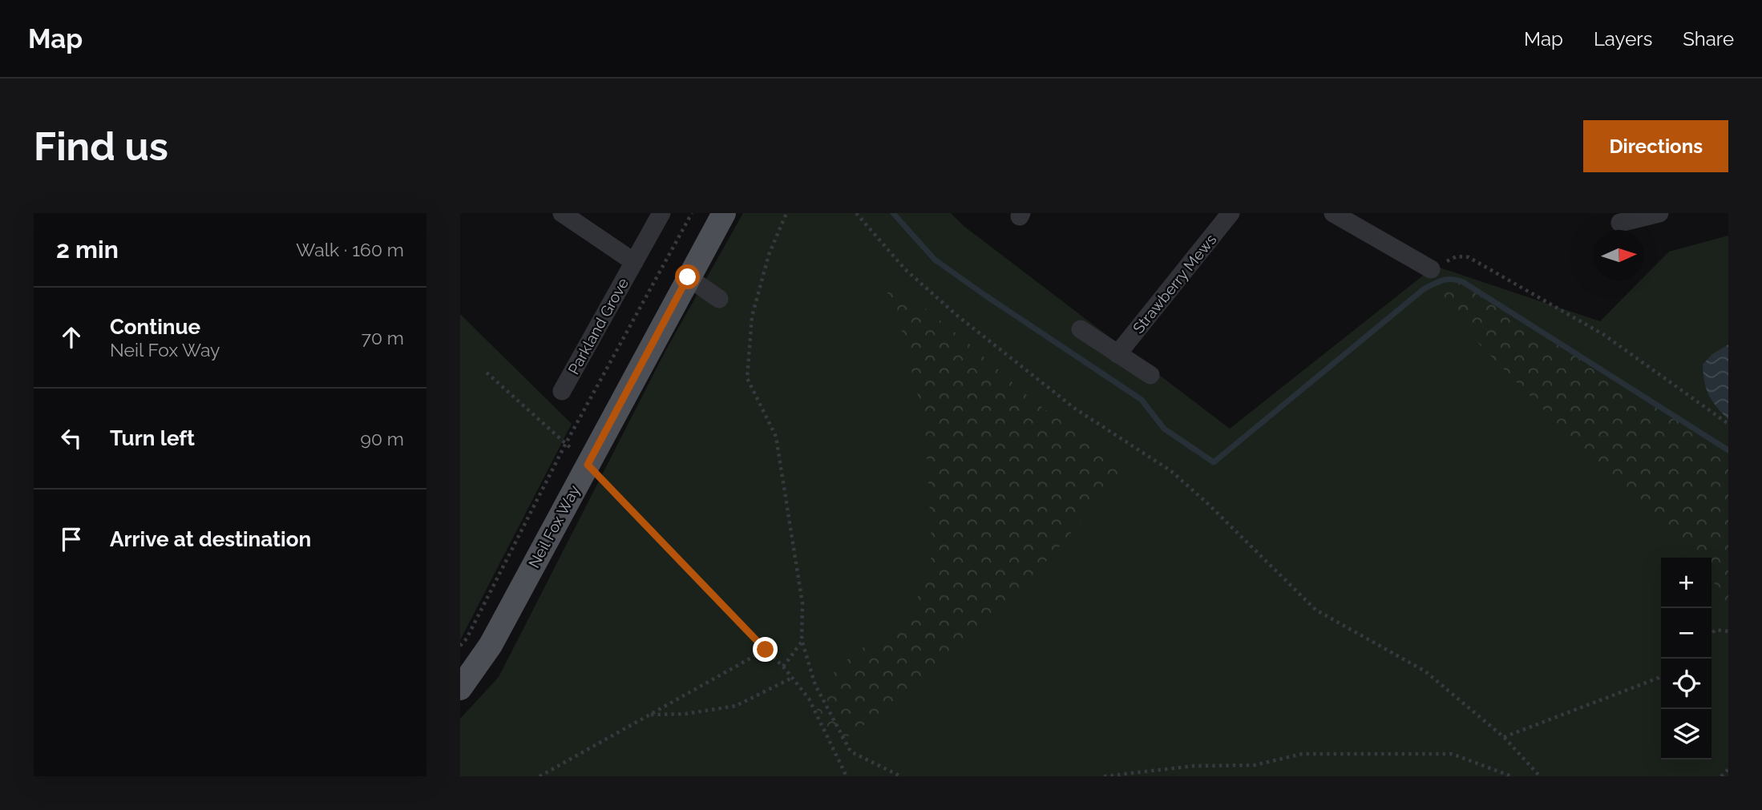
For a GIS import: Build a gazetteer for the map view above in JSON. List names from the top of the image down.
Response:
{
  "streets": {
    "main road": ["Neil Fox Way"],
    "street": ["Strawberry Mews", "Parkland Grove"]
  },
  "north": "right",
  "page": {
    "header": "Map",
    "nav": ["Map", "Layers", "Share"],
    "buttons": "Directions",
    "title": "Find us",
    "heading": ["2 min", "Walk · 160 m"],
    "list": [
      ["Continue", "Neil Fox Way", "70 m"],
      ["Turn left", "90 m"],
      "Arrive at destination"
    ],
    "map_buttons": ["+", "−"]
  }
}
